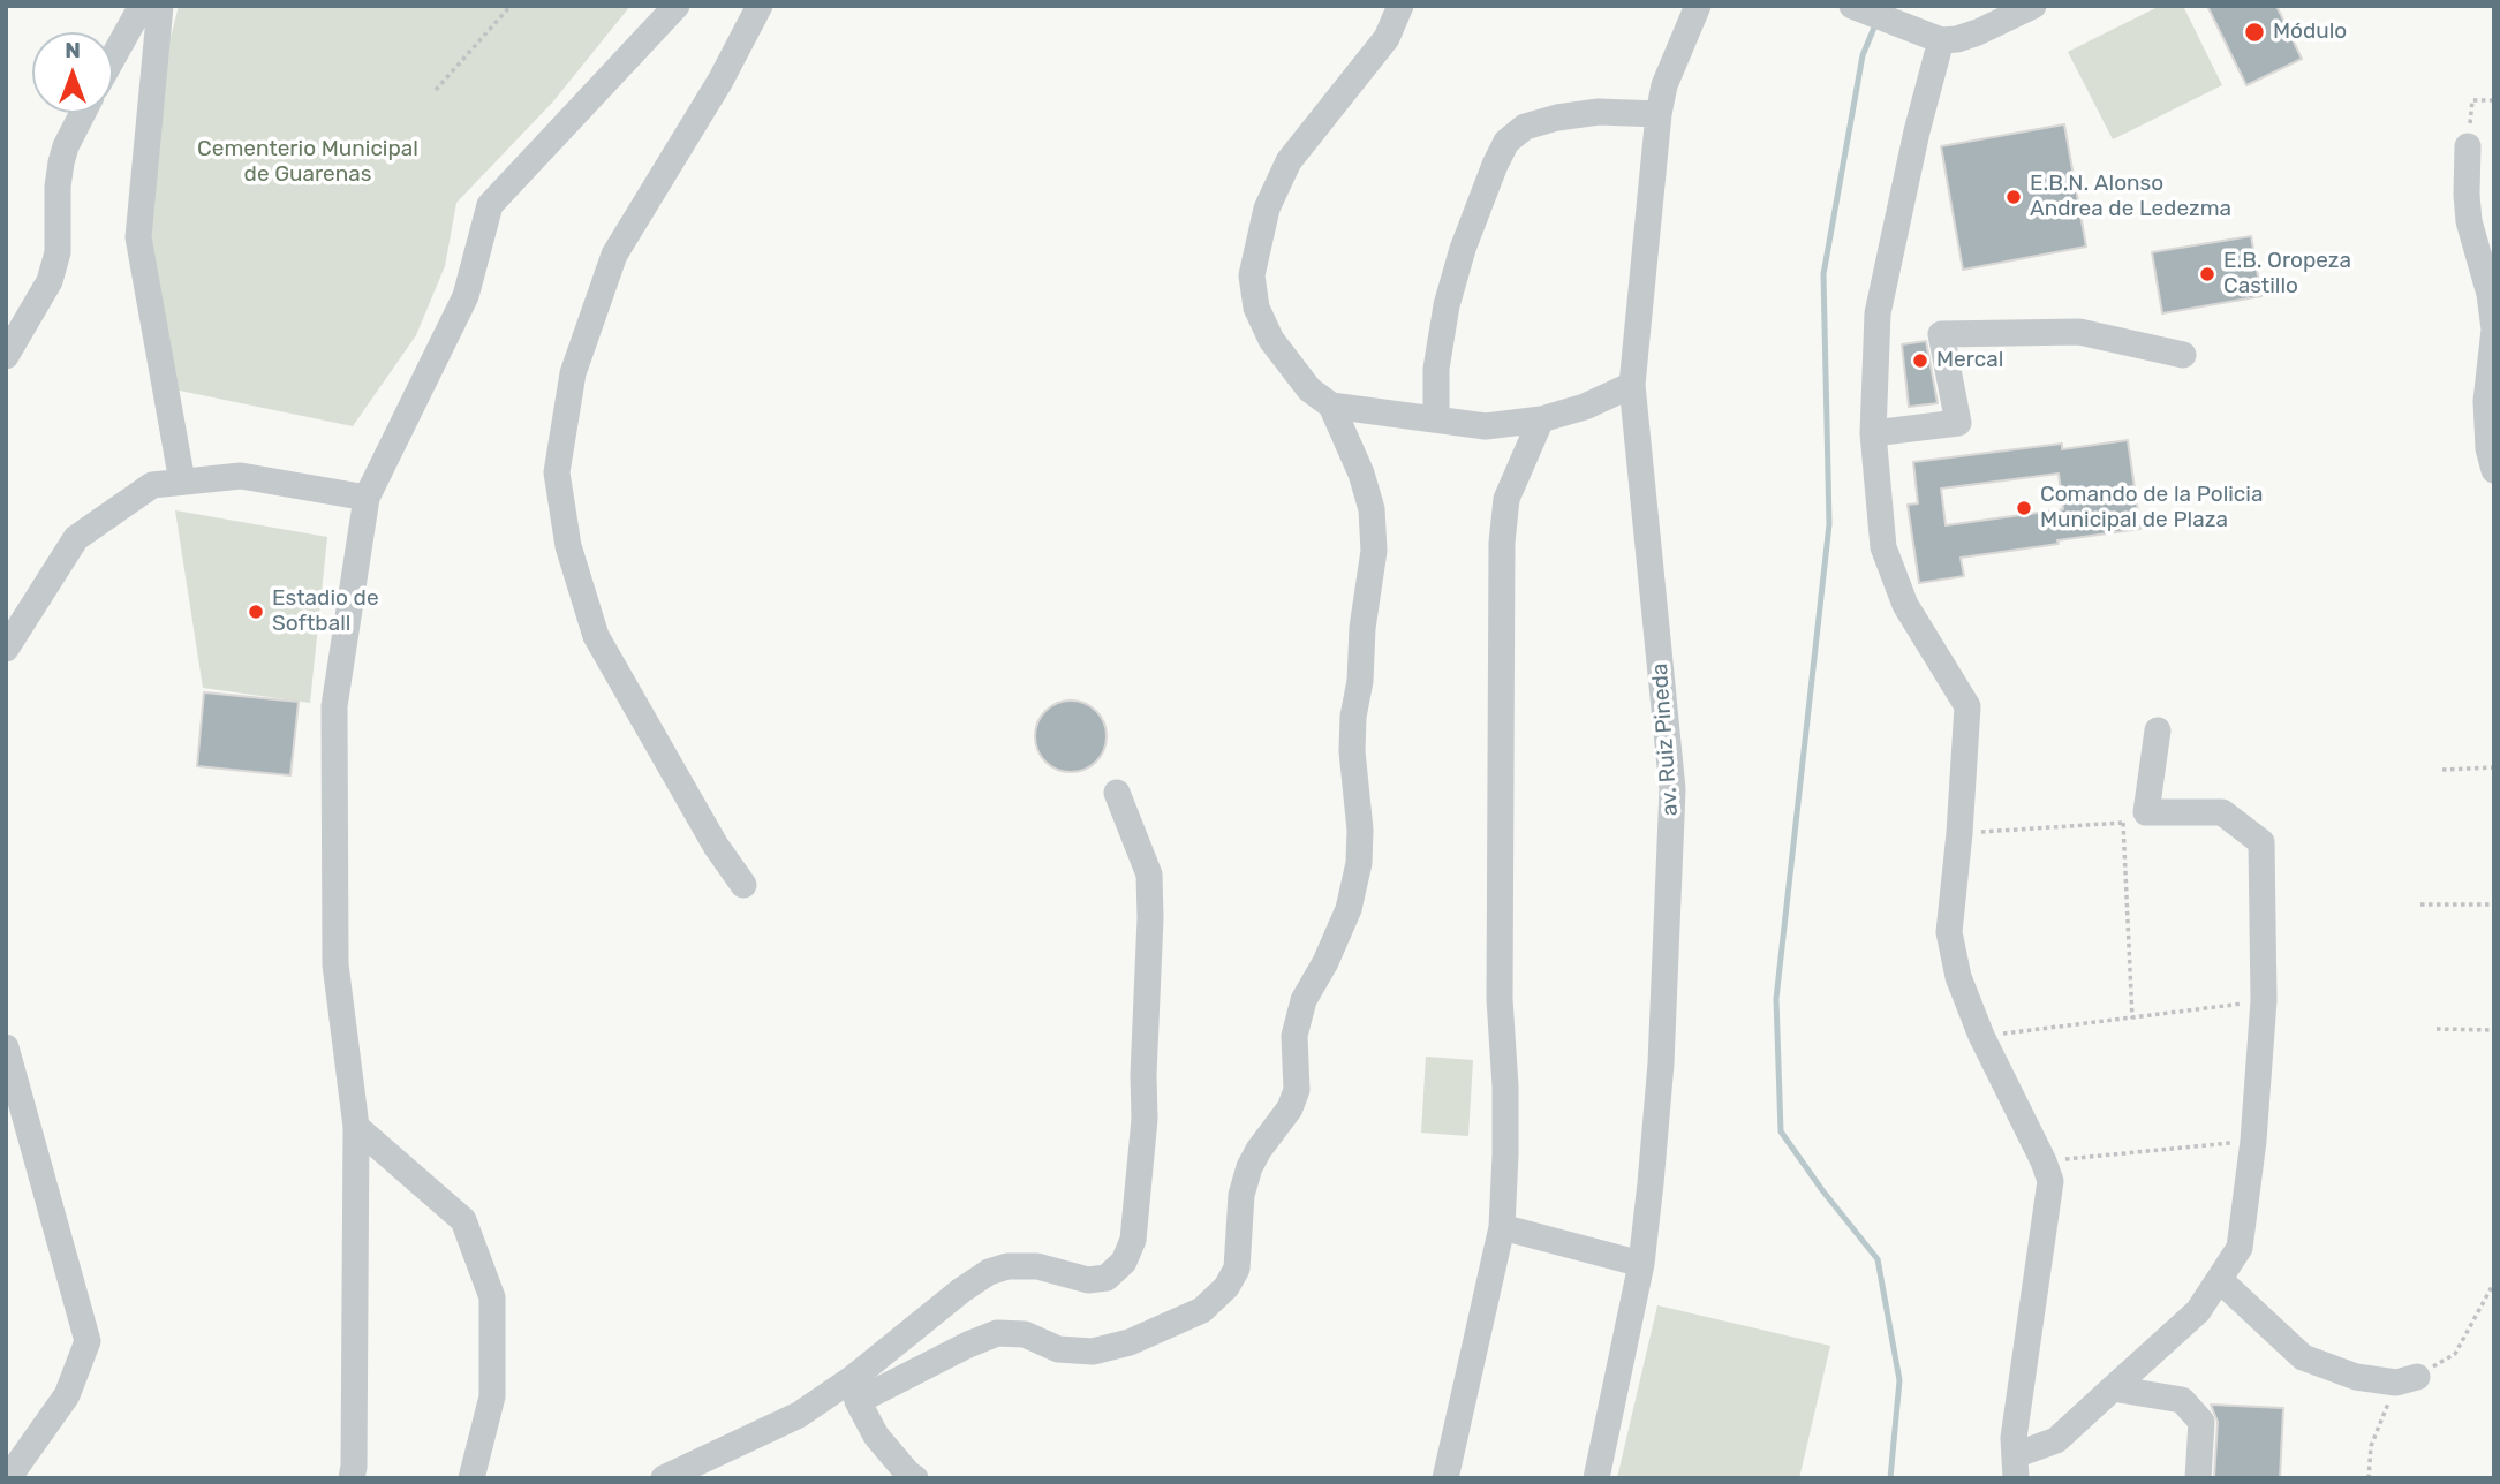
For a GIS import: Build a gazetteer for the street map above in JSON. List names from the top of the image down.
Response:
{
  "streets": {
    "street": ["av. Ruiz Pineda"]
  },
  "parks": ["Cementerio Municipal de Guarenas"],
  "places": [
    "Módulo",
    "E.B.N. Alonso Andrea de Ledezma",
    "E.B. Oropeza Castillo",
    "Mercal",
    "Comando de la Policia Municipal de Plaza",
    "Estadio de Softball"
  ],
  "north": "top"
}
